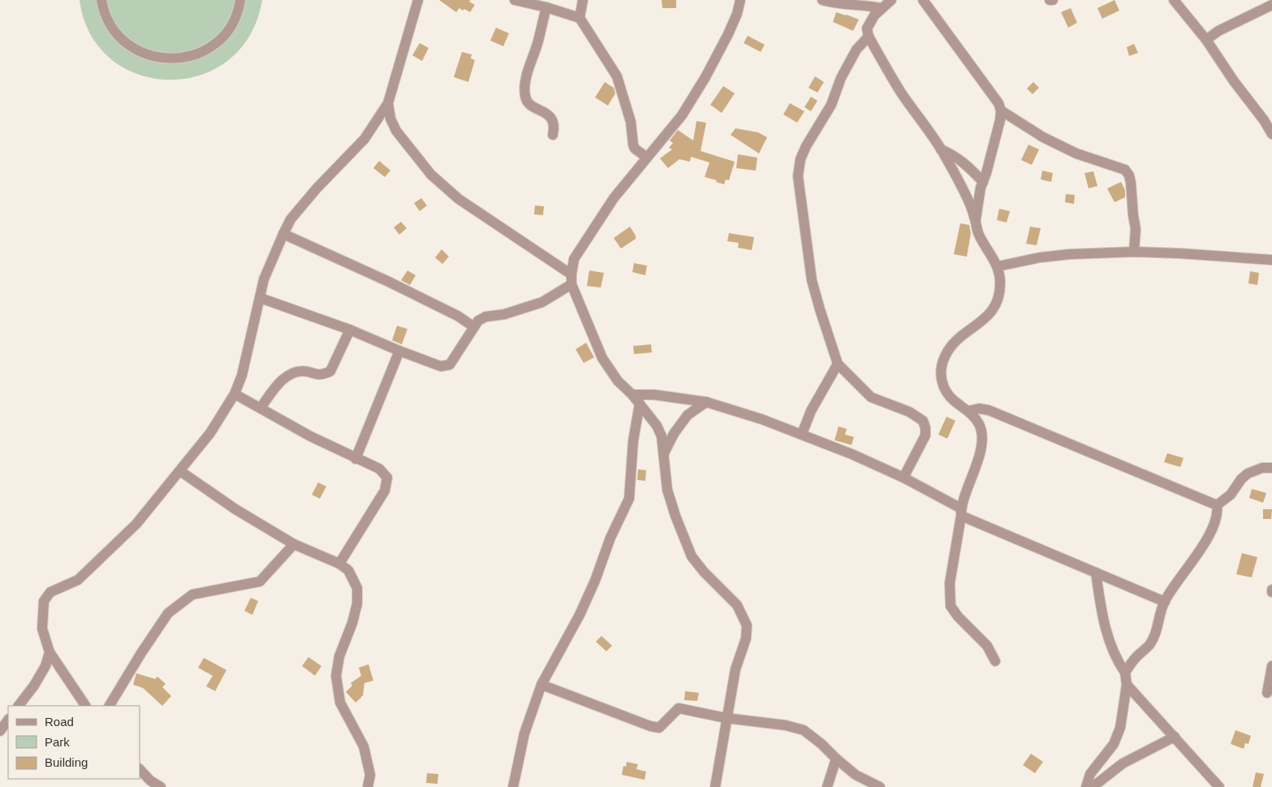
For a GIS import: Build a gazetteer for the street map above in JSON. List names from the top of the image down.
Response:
{
  "legend": ["Road", "Park", "Building"]
}
